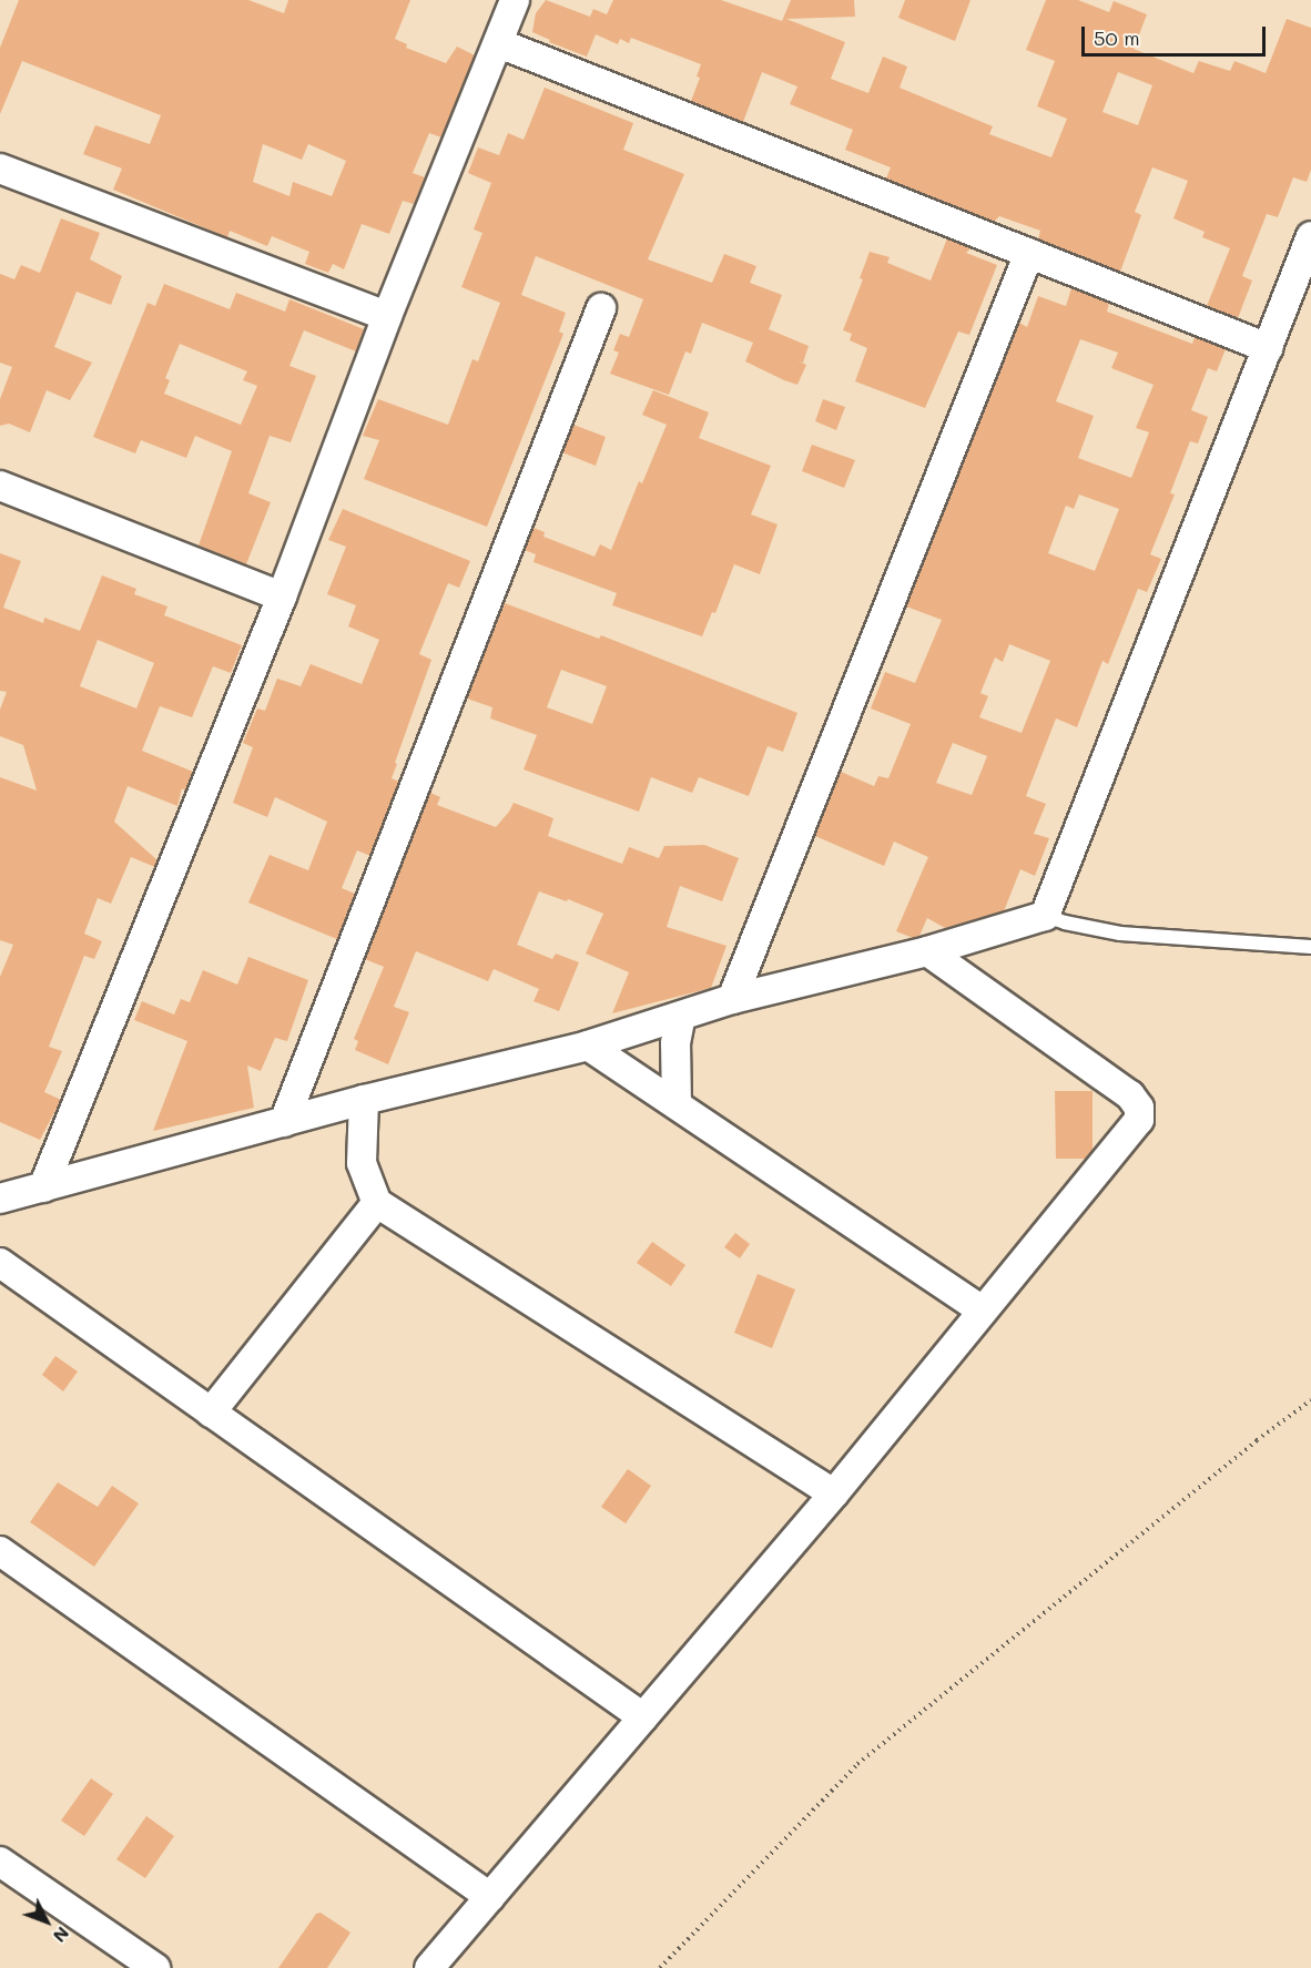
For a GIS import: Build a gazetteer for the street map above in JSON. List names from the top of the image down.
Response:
{
  "scale_bar": "50 m",
  "north": "bottom right"
}
